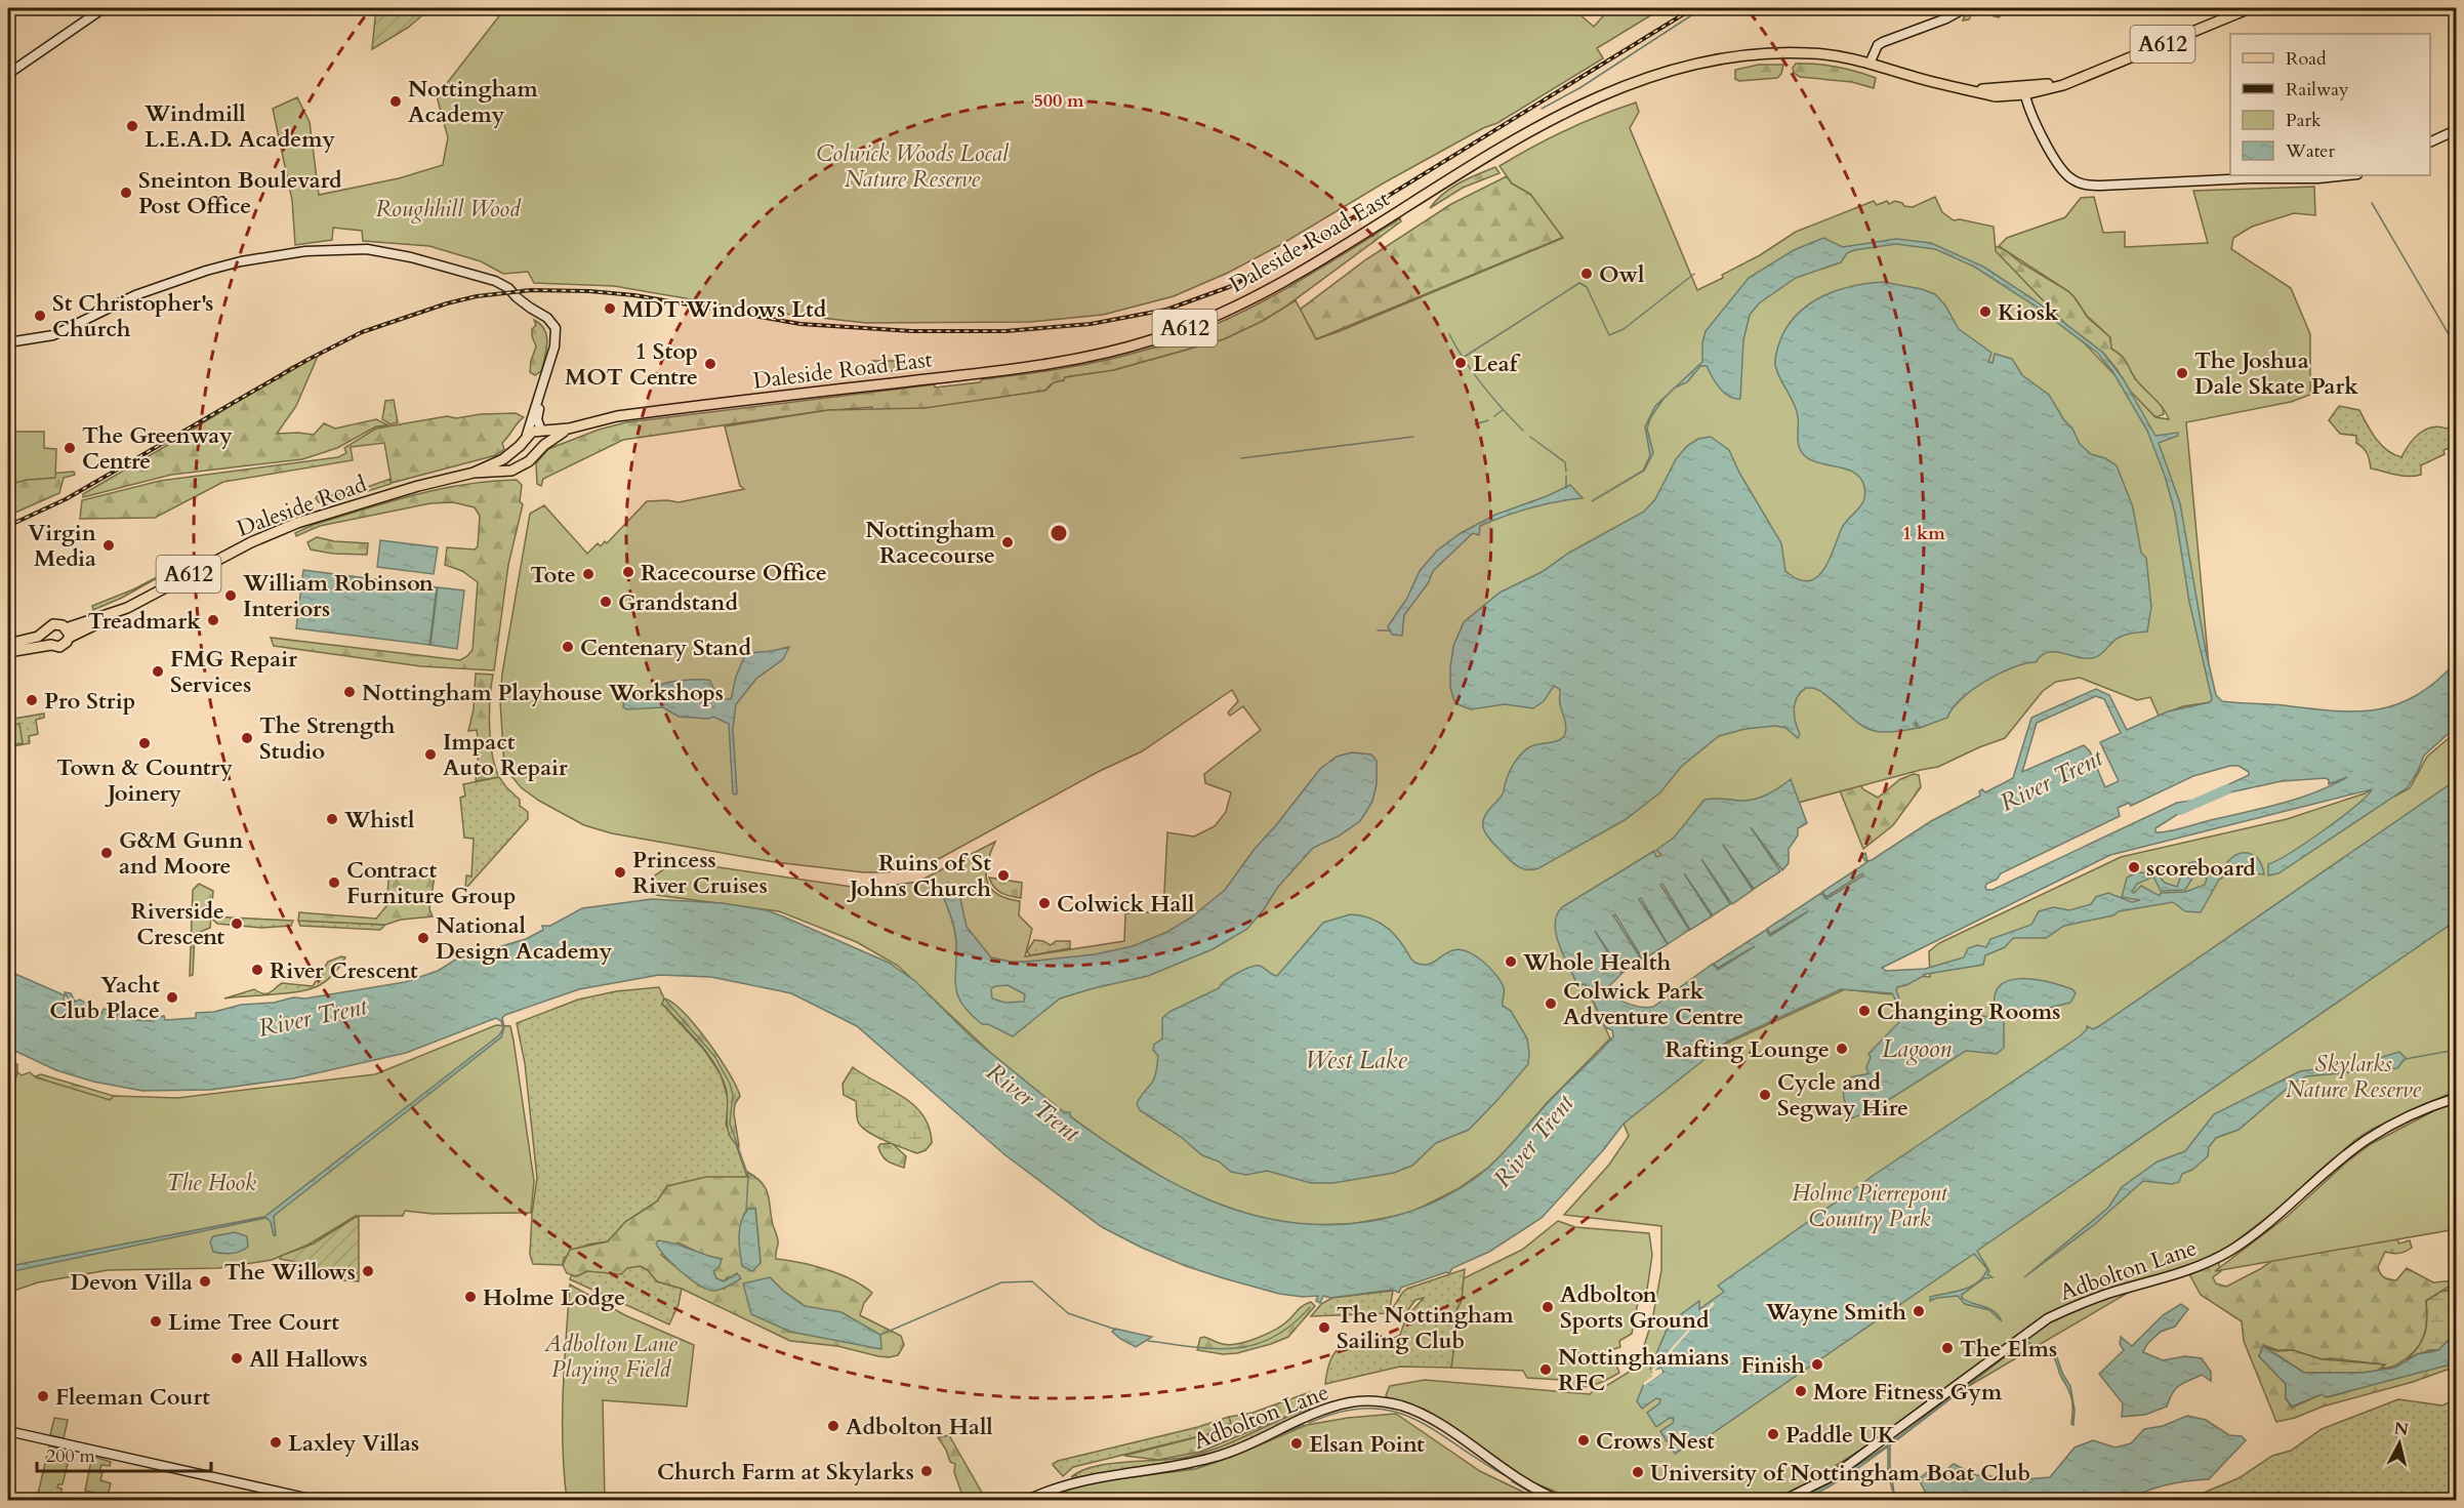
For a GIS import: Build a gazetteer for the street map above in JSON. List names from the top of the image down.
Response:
{
  "streets": {
    "main road": ["A612", "Daleside Road East", "Daleside Road"],
    "street": ["Adbolton Lane"]
  },
  "crossings": [
    ["A612", "Daleside Road East"],
    ["Daleside Road East", "Daleside Road"]
  ],
  "water": ["River Trent", "Lagoon", "West Lake"],
  "parks": [
    "Colwick Woods Local Nature Reserve",
    "Roughhill Wood",
    "Skylarks Nature Reserve",
    "The Hook",
    "Holme Pierrepont Country Park",
    "Adbolton Lane Playing Field"
  ],
  "places": [
    "Nottingham Academy",
    "Windmill L.E.A.D. Academy",
    "Sneinton Boulevard Post Office",
    "Owl",
    "MDT Windows Ltd",
    "Kiosk",
    "St Christopher's Church",
    "Leaf",
    "1 Stop MOT Centre",
    "The Joshua Dale Skate Park",
    "The Greenway Centre",
    "Nottingham Racecourse",
    "Virgin Media",
    "Racecourse Office",
    "Tote",
    "William Robinson Interiors",
    "Grandstand",
    "Treadmark",
    "Centenary Stand",
    "FMG Repair Services",
    "Nottingham Playhouse Workshops",
    "Pro Strip",
    "The Strength Studio",
    "Town & Country Joinery",
    "Impact Auto Repair",
    "Whistl",
    "G&M Gunn and Moore",
    "scoreboard",
    "Princess River Cruises",
    "Ruins of St Johns Church",
    "Contract Furniture Group",
    "Colwick Hall",
    "Riverside Crescent",
    "National Design Academy",
    "Whole Health",
    "River Crescent",
    "Yacht Club Place",
    "Colwick Park Adventure Centre",
    "Changing Rooms",
    "Rafting Lounge",
    "Cycle and Segway Hire",
    "The Willows",
    "Devon Villa",
    "Holme Lodge",
    "Adbolton Sports Ground",
    "Wayne Smith",
    "Lime Tree Court",
    "The Nottingham Sailing Club",
    "The Elms",
    "All Hallows",
    "Finish",
    "Nottinghamians RFC",
    "More Fitness Gym",
    "Fleeman Court",
    "Adbolton Hall",
    "Paddle UK",
    "Crows Nest",
    "Laxley Villas",
    "Elsan Point",
    "Church Farm at Skylarks",
    "University of Nottingham Boat Club"
  ],
  "legend": [
    "Road",
    "Railway",
    "Park",
    "Water"
  ],
  "scale_bar": "200 m",
  "north": "top",
  "rings": ["500 m", "1 km"]
}
